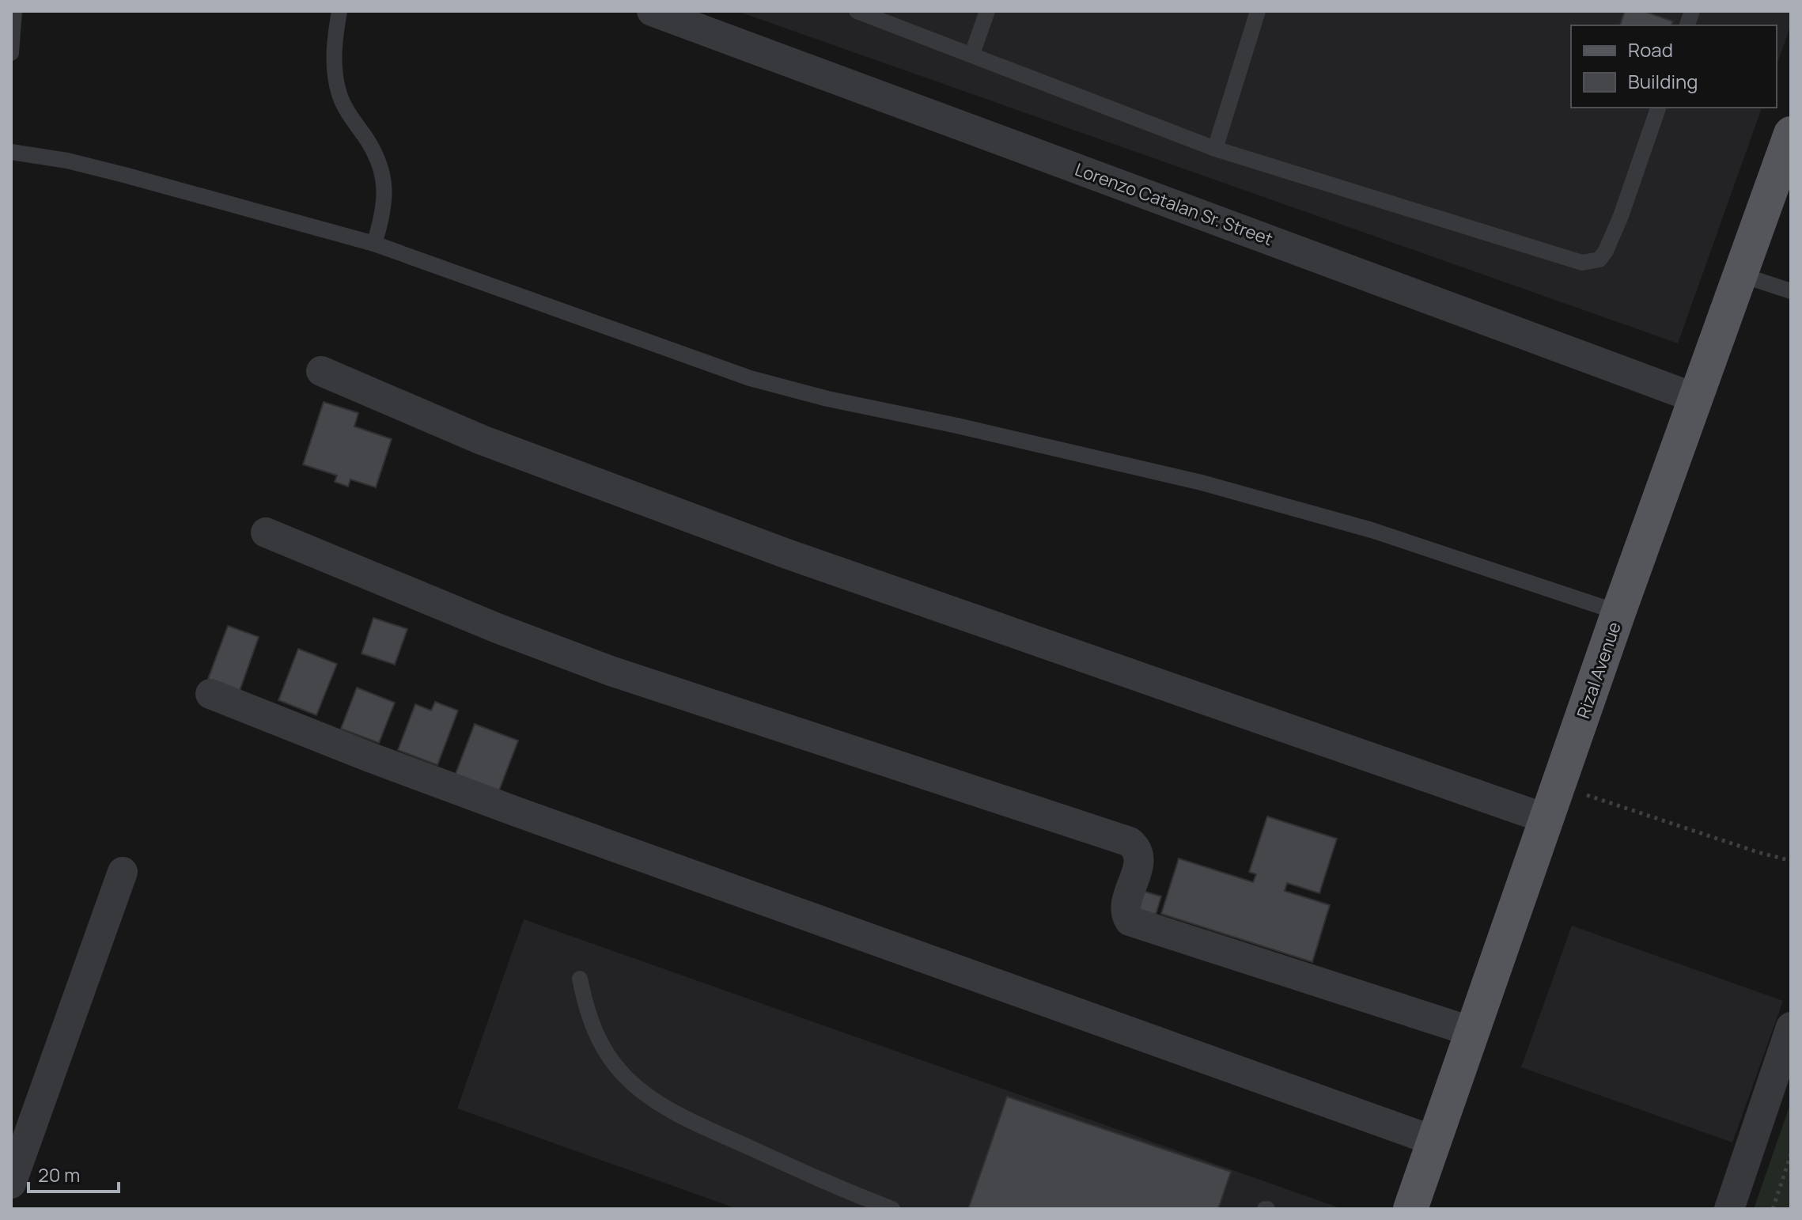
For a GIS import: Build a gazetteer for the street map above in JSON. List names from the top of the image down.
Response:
{
  "streets": {
    "main road": ["Rizal Avenue"],
    "street": ["Lorenzo Catalan Sr. Street"]
  },
  "crossings": [
    ["Lorenzo Catalan Sr. Street", "Rizal Avenue"]
  ],
  "legend": ["Road", "Building"],
  "scale_bar": "20 m"
}
